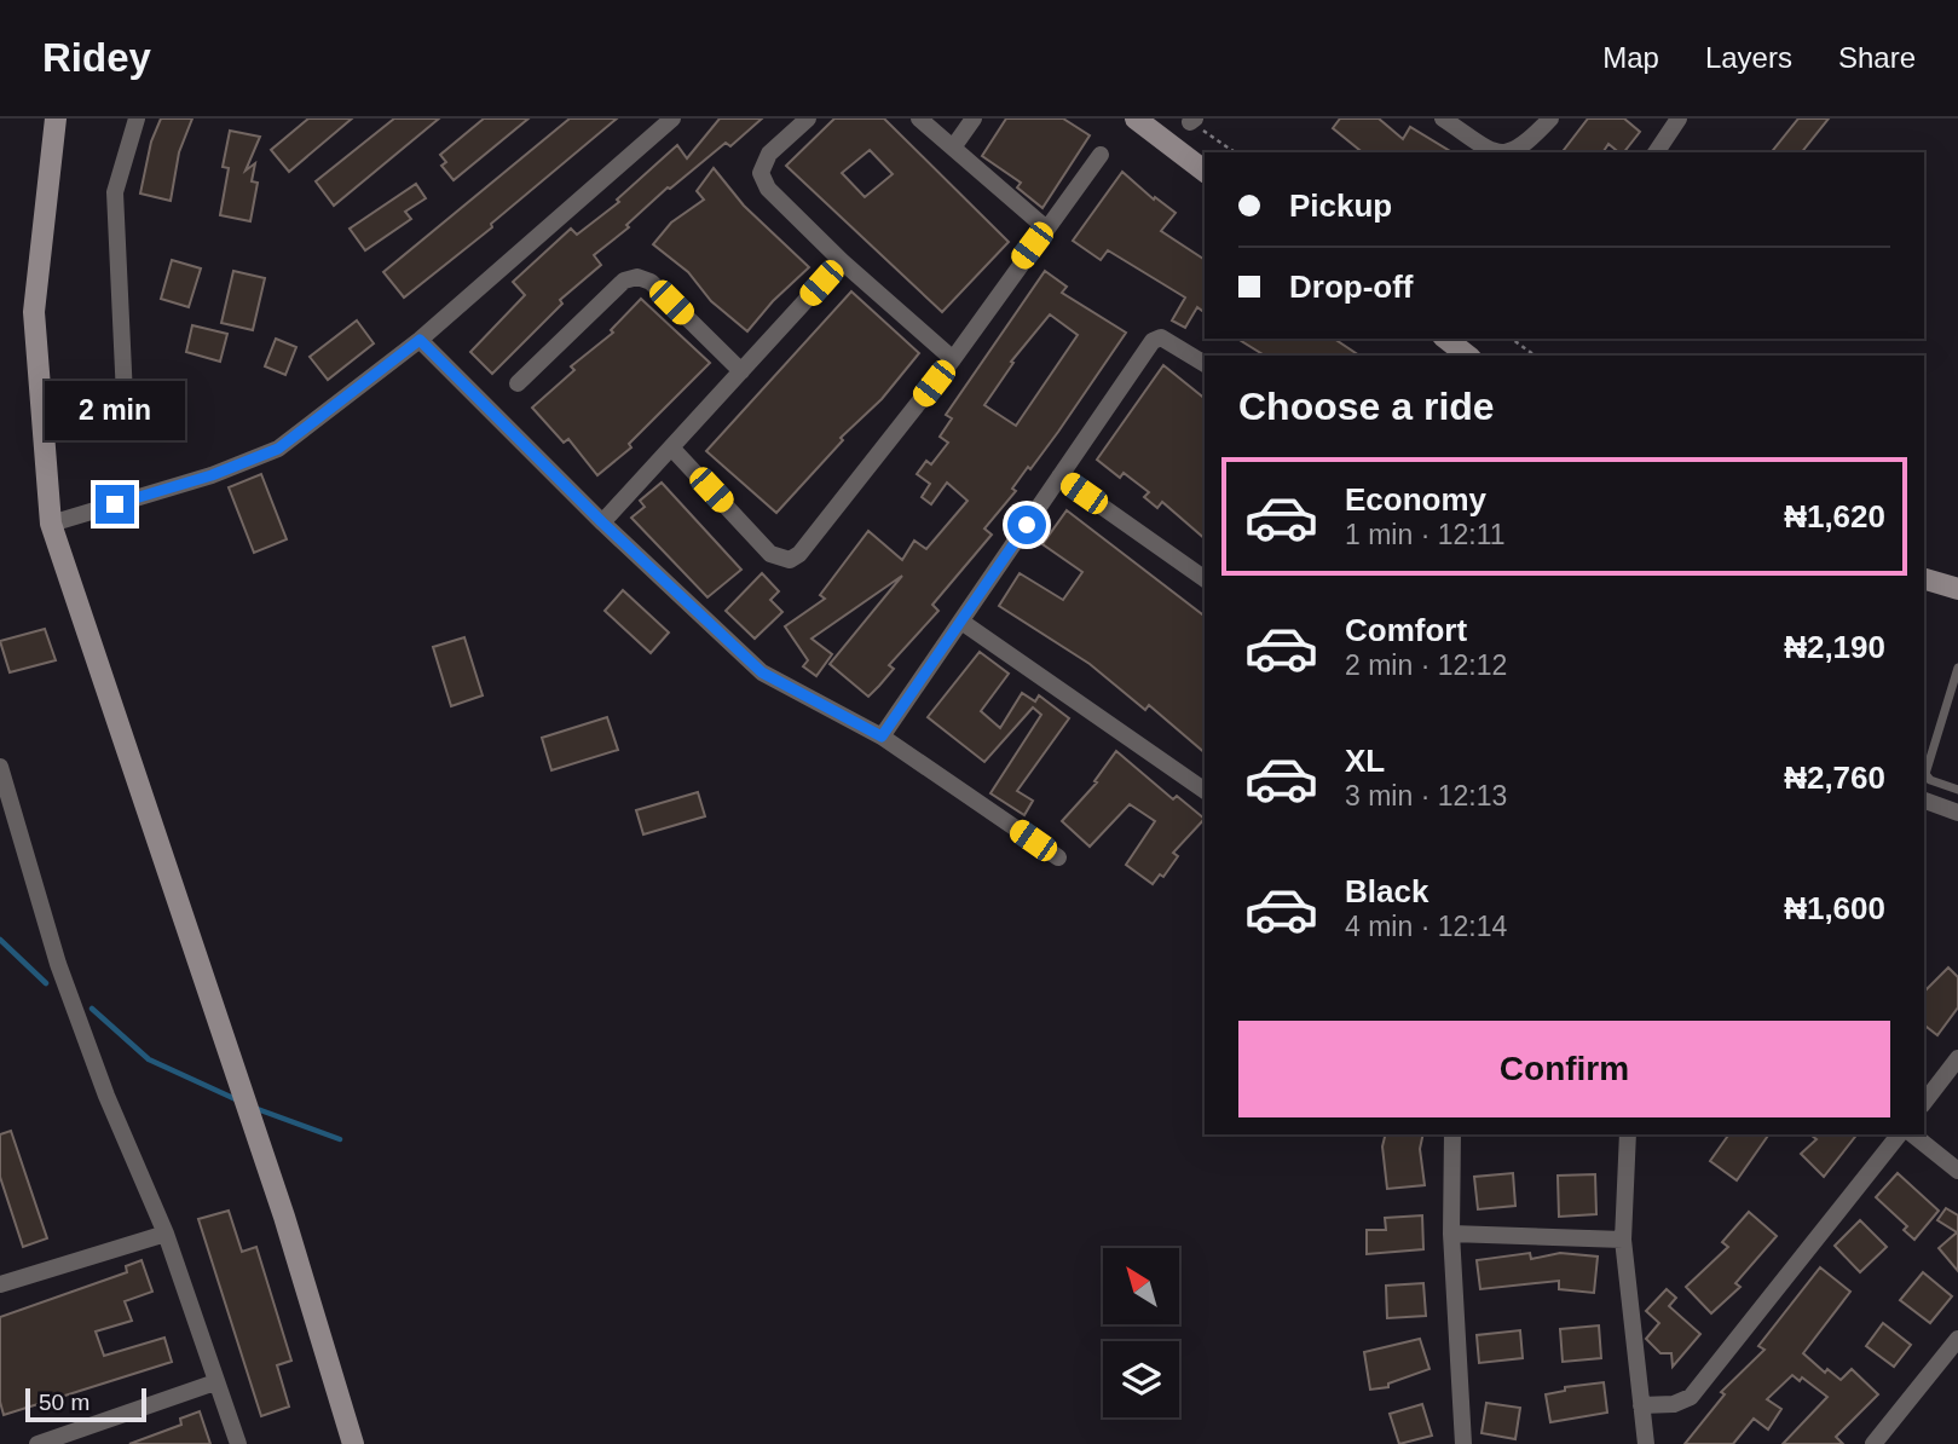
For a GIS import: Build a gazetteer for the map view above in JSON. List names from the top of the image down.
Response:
{
  "scale_bar": "50 m",
  "north": "top left",
  "page": {
    "header": "Ridey",
    "nav": ["Map", "Layers", "Share"],
    "banner": ["Pickup", "Drop-off"],
    "heading": "Choose a ride",
    "bubble": "2 min",
    "list": [
      {
        "name": "Economy",
        "note": "1 min · 12:11",
        "value": "₦1,620"
      },
      {
        "name": "Comfort",
        "note": "2 min · 12:12",
        "value": "₦2,190"
      },
      {
        "name": "XL",
        "note": "3 min · 12:13",
        "value": "₦2,760"
      },
      {
        "name": "Black",
        "note": "4 min · 12:14",
        "value": "₦1,600"
      }
    ],
    "buttons": "Confirm",
    "scale": "50 m"
  }
}
